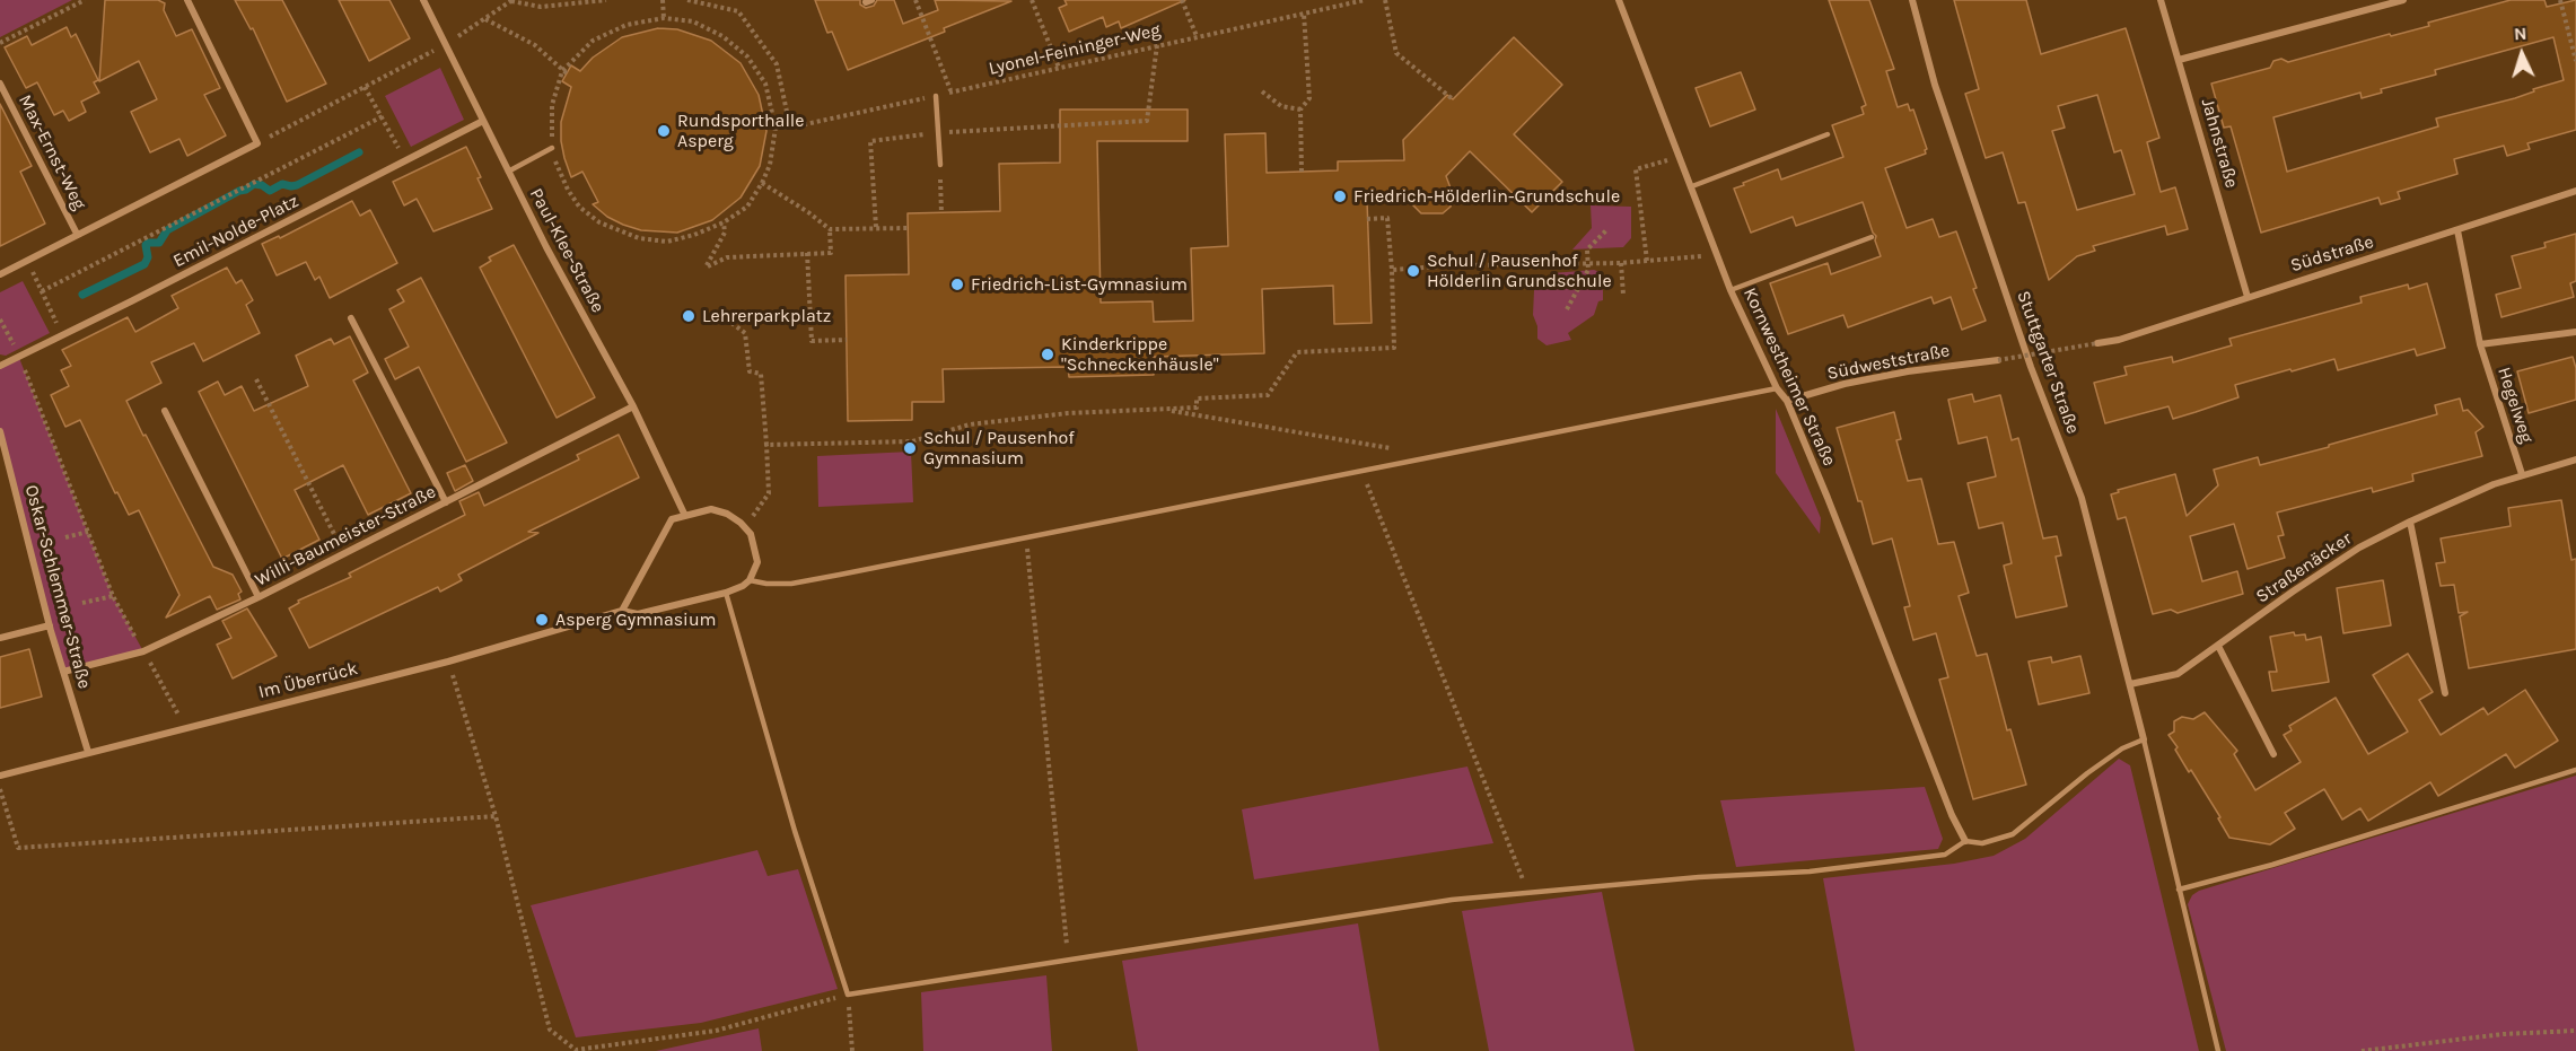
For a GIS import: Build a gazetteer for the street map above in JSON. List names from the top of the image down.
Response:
{
  "streets": {
    "street": [
      "Jahnstraße",
      "Max-Ernst-Weg",
      "Emil-Nolde-Platz",
      "Paul-Klee-Straße",
      "Südstraße",
      "Südweststraße",
      "Stuttgarter Straße",
      "Kornwestheimer Straße",
      "Hegelweg",
      "Willi-Baumeister-Straße",
      "Straßenäcker",
      "Oskar-Schlemmer-Straße",
      "Im Überrück"
    ],
    "path": ["Lyonel-Feininger-Weg"]
  },
  "crossings": [
    ["Jahnstraße", "Südstraße"],
    ["Emil-Nolde-Platz", "Paul-Klee-Straße"],
    ["Paul-Klee-Straße", "Willi-Baumeister-Straße"],
    ["Südstraße", "Hegelweg"],
    ["Südweststraße", "Kornwestheimer Straße"],
    ["Stuttgarter Straße", "Straßenäcker"],
    ["Hegelweg", "Straßenäcker"],
    ["Willi-Baumeister-Straße", "Oskar-Schlemmer-Straße"],
    ["Oskar-Schlemmer-Straße", "Im Überrück"]
  ],
  "places": [
    "Rundsporthalle Asperg",
    "Friedrich-Hölderlin-Grundschule",
    "Schul / Pausenhof Hölderlin Grundschule",
    "Friedrich-List-Gymnasium",
    "Lehrerparkplatz",
    "Kinderkrippe \"Schneckenhäusle\"",
    "Schul / Pausenhof Gymnasium",
    "Asperg Gymnasium"
  ],
  "north": "top"
}
